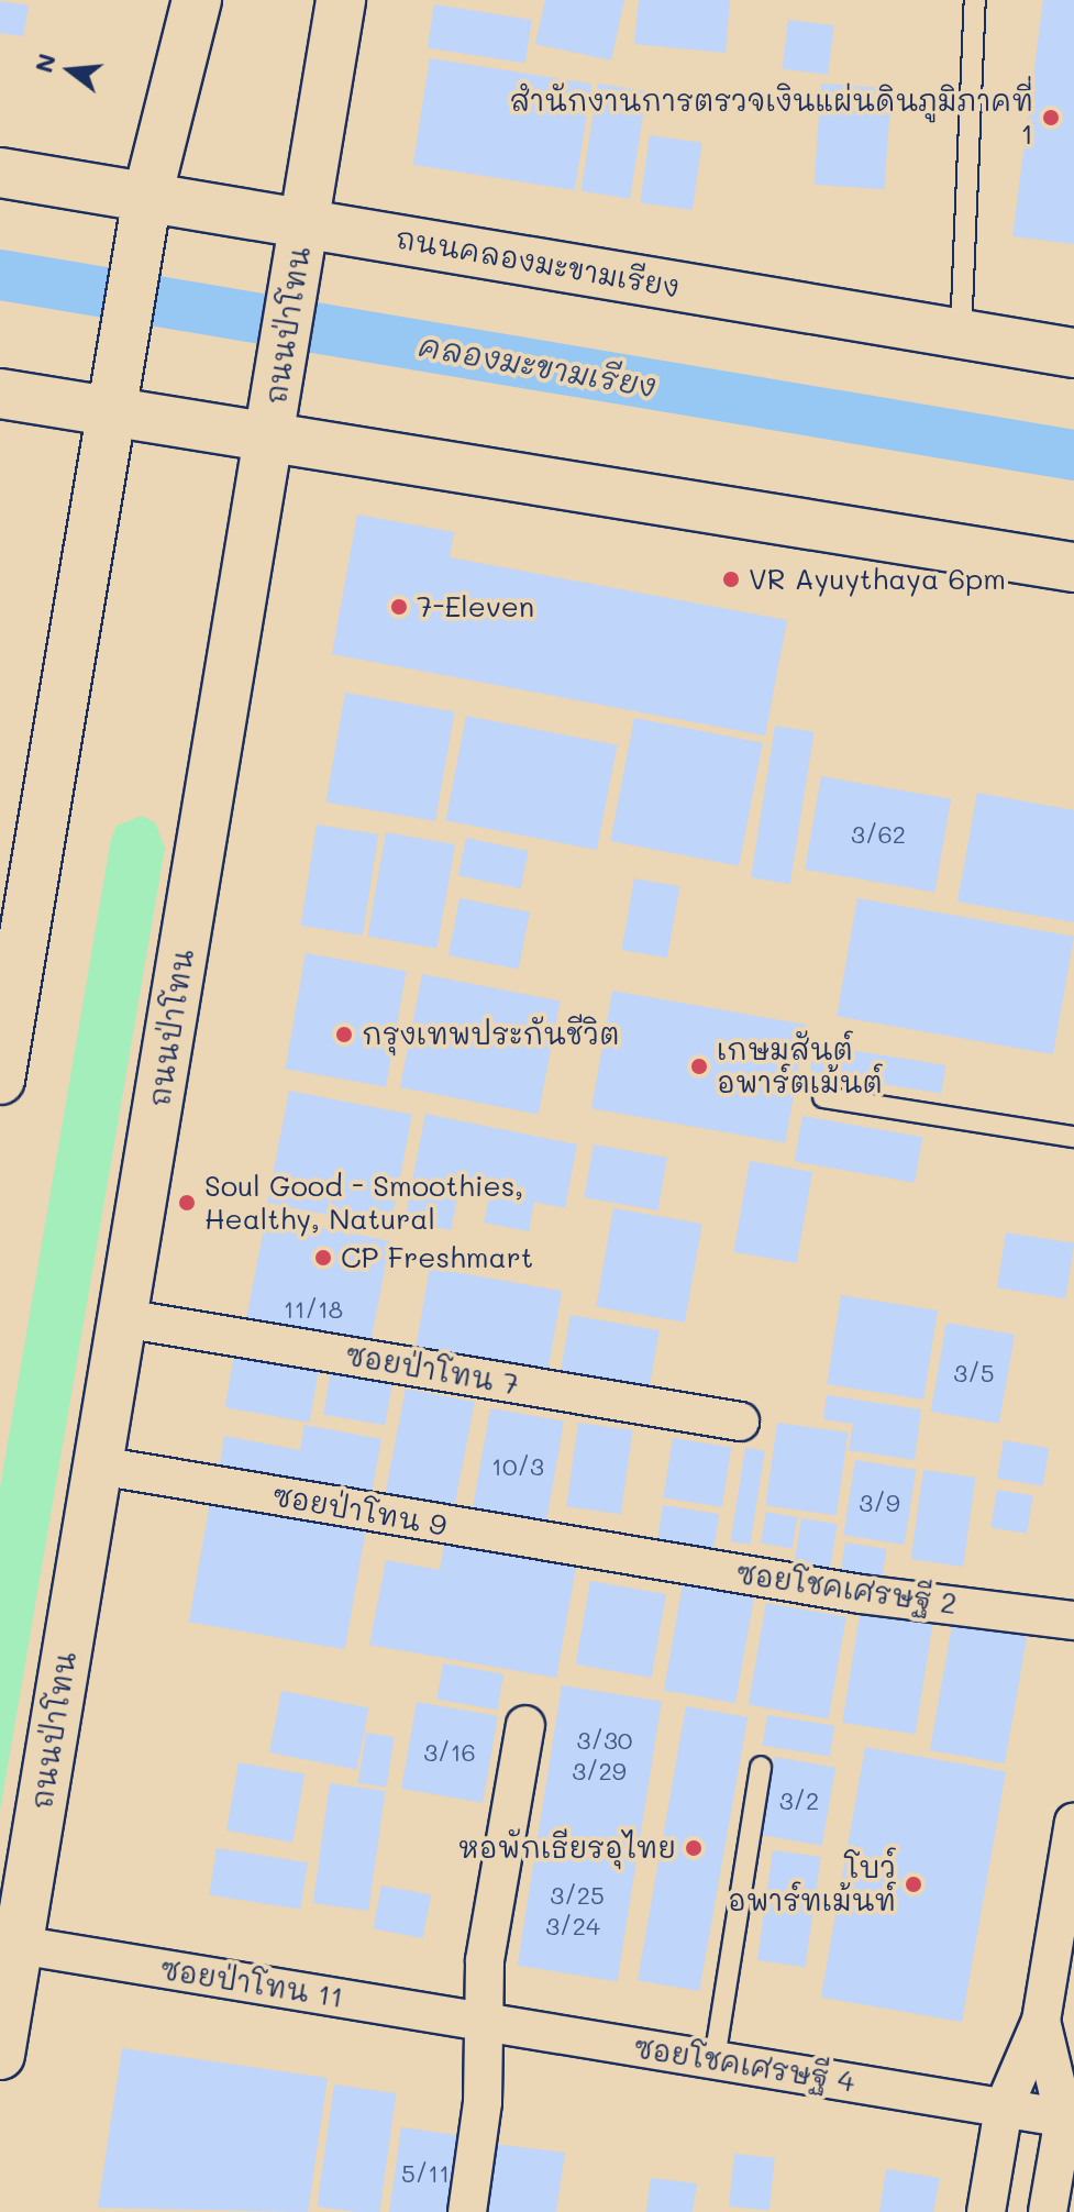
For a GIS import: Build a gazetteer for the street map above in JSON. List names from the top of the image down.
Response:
{
  "streets": {
    "street": [
      "ถนนคลองมะขามเรียง",
      "ถนนป่าโทน",
      "ซอยป่าโทน 7",
      "ซอยป่าโทน 9",
      "ซอยโชคเศรษฐี 2",
      "ซอยป่าโทน 11",
      "ซอยโชคเศรษฐี 4"
    ]
  },
  "crossings": [
    ["ถนนคลองมะขามเรียง", "ถนนป่าโทน"],
    ["ถนนป่าโทน", "ซอยป่าโทน 7"],
    ["ถนนป่าโทน", "ซอยป่าโทน 9"],
    ["ถนนป่าโทน", "ซอยป่าโทน 11"],
    ["ซอยป่าโทน 9", "ซอยโชคเศรษฐี 2"],
    ["ซอยป่าโทน 11", "ซอยโชคเศรษฐี 4"]
  ],
  "water": ["คลองมะขามเรียง"],
  "places": [
    "สำนักงานการตรวจเงินแผ่นดินภูมิภาคที่ 1",
    "VR Ayuythaya 6pm",
    "7-Eleven",
    "กรุงเทพประกันชีวิต",
    "เกษมสันต์ อพาร์ตเม้นต์",
    "Soul Good - Smoothies, Healthy, Natural",
    "CP Freshmart",
    "หอพักเธียรอุไทย",
    "โบว์ อพาร์ทเม้นท์"
  ],
  "house_numbers": [
    "3/62",
    "11/18",
    "3/5",
    "10/3",
    "3/9",
    "3/30",
    "3/16",
    "3/29",
    "3/2",
    "3/25",
    "3/24",
    "5/11"
  ],
  "north": "left"
}
